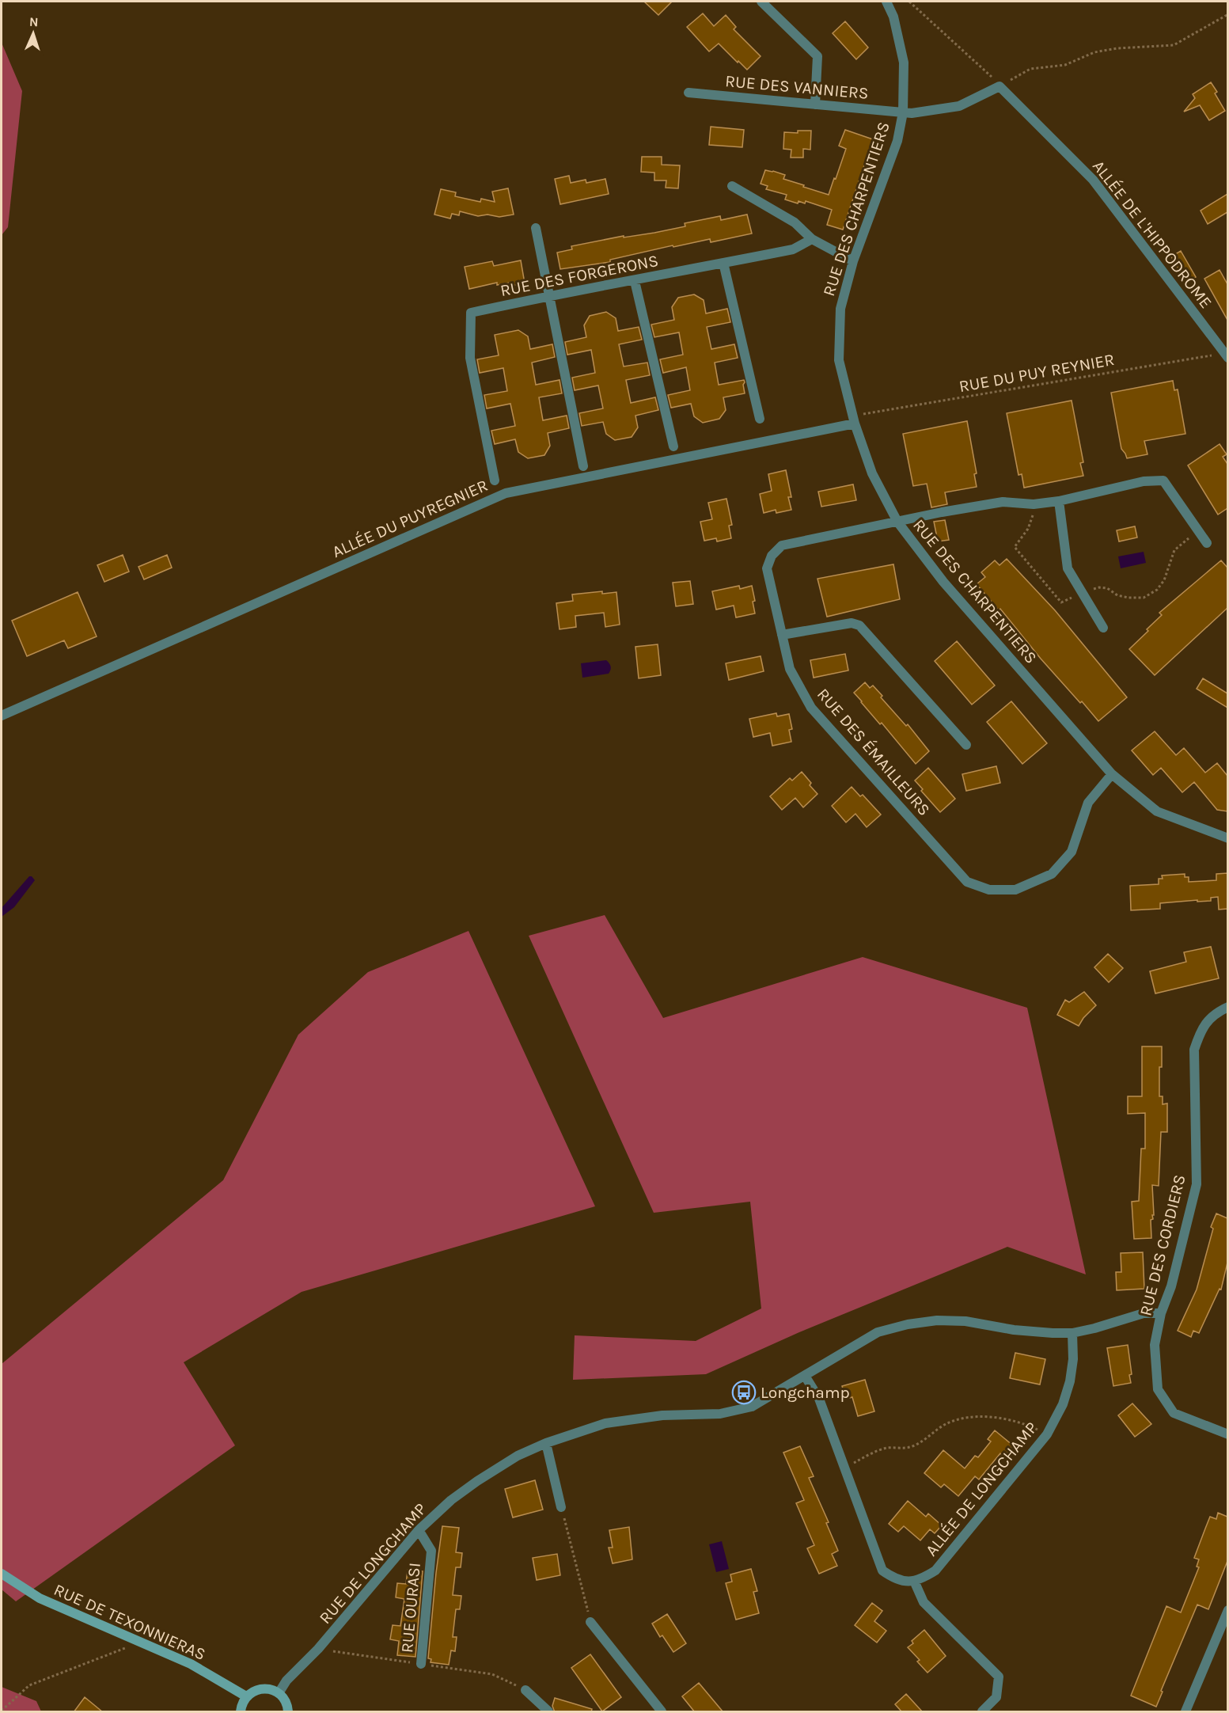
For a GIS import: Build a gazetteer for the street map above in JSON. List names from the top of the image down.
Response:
{
  "streets": {
    "main road": ["RUE DE TEXONNIERAS"],
    "street": [
      "RUE DES VANNIERS",
      "RUE DES CHARPENTIERS",
      "ALLÉE DE L'HIPPODROME",
      "RUE DES FORGERONS",
      "ALLÉE DU PUYREGNIER",
      "RUE DES ÉMAILLEURS",
      "RUE DES CORDIERS",
      "ALLÉE DE LONGCHAMP",
      "RUE DE LONGCHAMP",
      "RUE OURASI"
    ],
    "path": ["RUE DU PUY REYNIER"]
  },
  "crossings": [
    ["RUE DES VANNIERS", "RUE DES CHARPENTIERS"],
    ["RUE DES CHARPENTIERS", "RUE DU PUY REYNIER"],
    ["RUE DES CHARPENTIERS", "ALLÉE DU PUYREGNIER"],
    ["RUE DES CHARPENTIERS", "RUE DES ÉMAILLEURS"],
    ["ALLÉE DE L'HIPPODROME", "RUE DU PUY REYNIER"],
    ["RUE DU PUY REYNIER", "ALLÉE DU PUYREGNIER"],
    ["RUE DES CORDIERS", "RUE DE LONGCHAMP"],
    ["ALLÉE DE LONGCHAMP", "RUE DE LONGCHAMP"],
    ["RUE DE LONGCHAMP", "RUE OURASI"]
  ],
  "places": {
    "bus stop": ["Longchamp"]
  },
  "north": "top"
}
